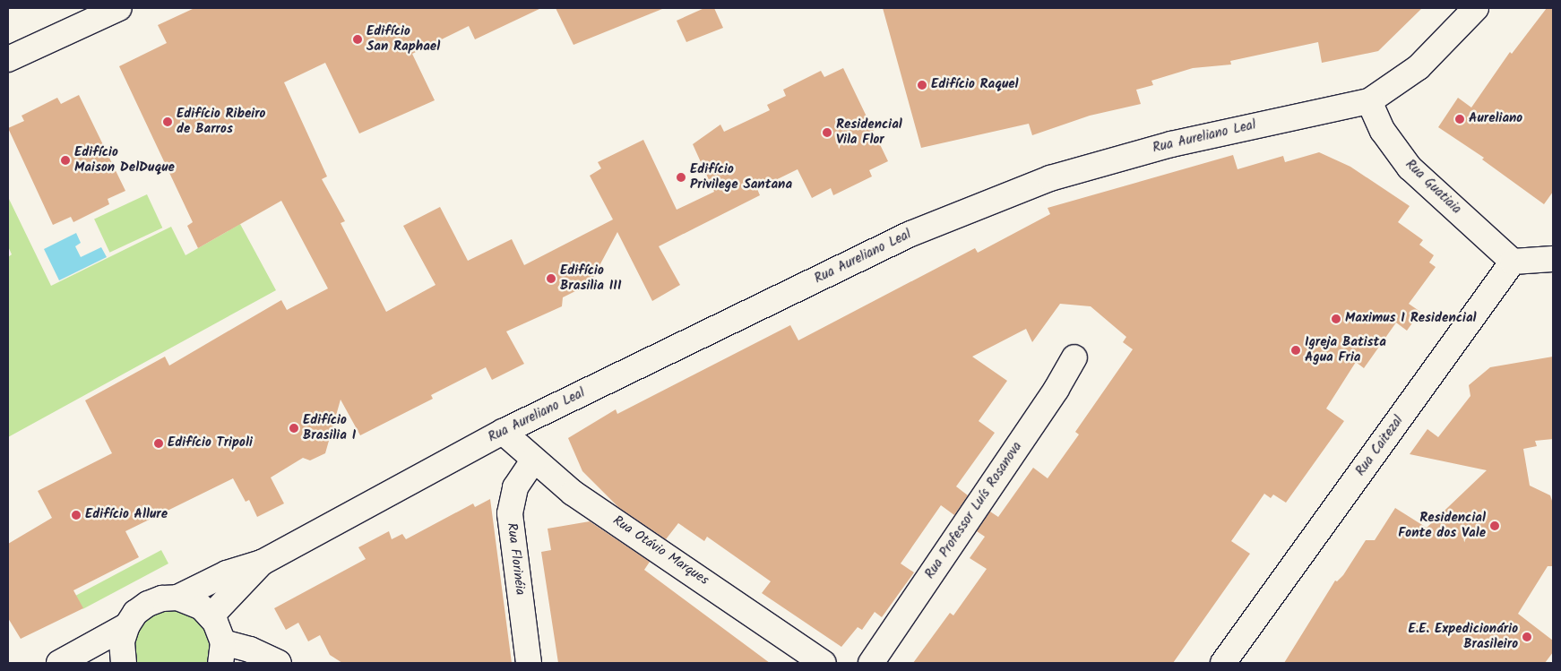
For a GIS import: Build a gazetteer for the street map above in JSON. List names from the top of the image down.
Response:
{
  "streets": {
    "street": [
      "Rua Aureliano Leal",
      "Rua Guatiaia",
      "Rua Caitezal",
      "Rua Professor Luís Rosanova",
      "Rua Otávio Marques",
      "Rua Florinéia"
    ]
  },
  "crossings": [
    ["Rua Aureliano Leal", "Rua Guatiaia"],
    ["Rua Aureliano Leal", "Rua Otávio Marques"],
    ["Rua Guatiaia", "Rua Caitezal"],
    ["Rua Otávio Marques", "Rua Florinéia"]
  ],
  "places": [
    "Edifício San Raphael",
    "Edifício Raquel",
    "Aureliano",
    "Edifício Ribeiro de Barros",
    "Residencial Vila Flor",
    "Edifício Maison DelDuque",
    "Edifício Privilege Santana",
    "Edifício Brasilia III",
    "Maximus I Residencial",
    "Igreja Batista Agua Fria",
    "Edifício Brasilia I",
    "Edifício Tripoli",
    "Edifício Allure",
    "Residencial Fonte dos Vale",
    "E.E. Expedicionário Brasileiro"
  ]
}
